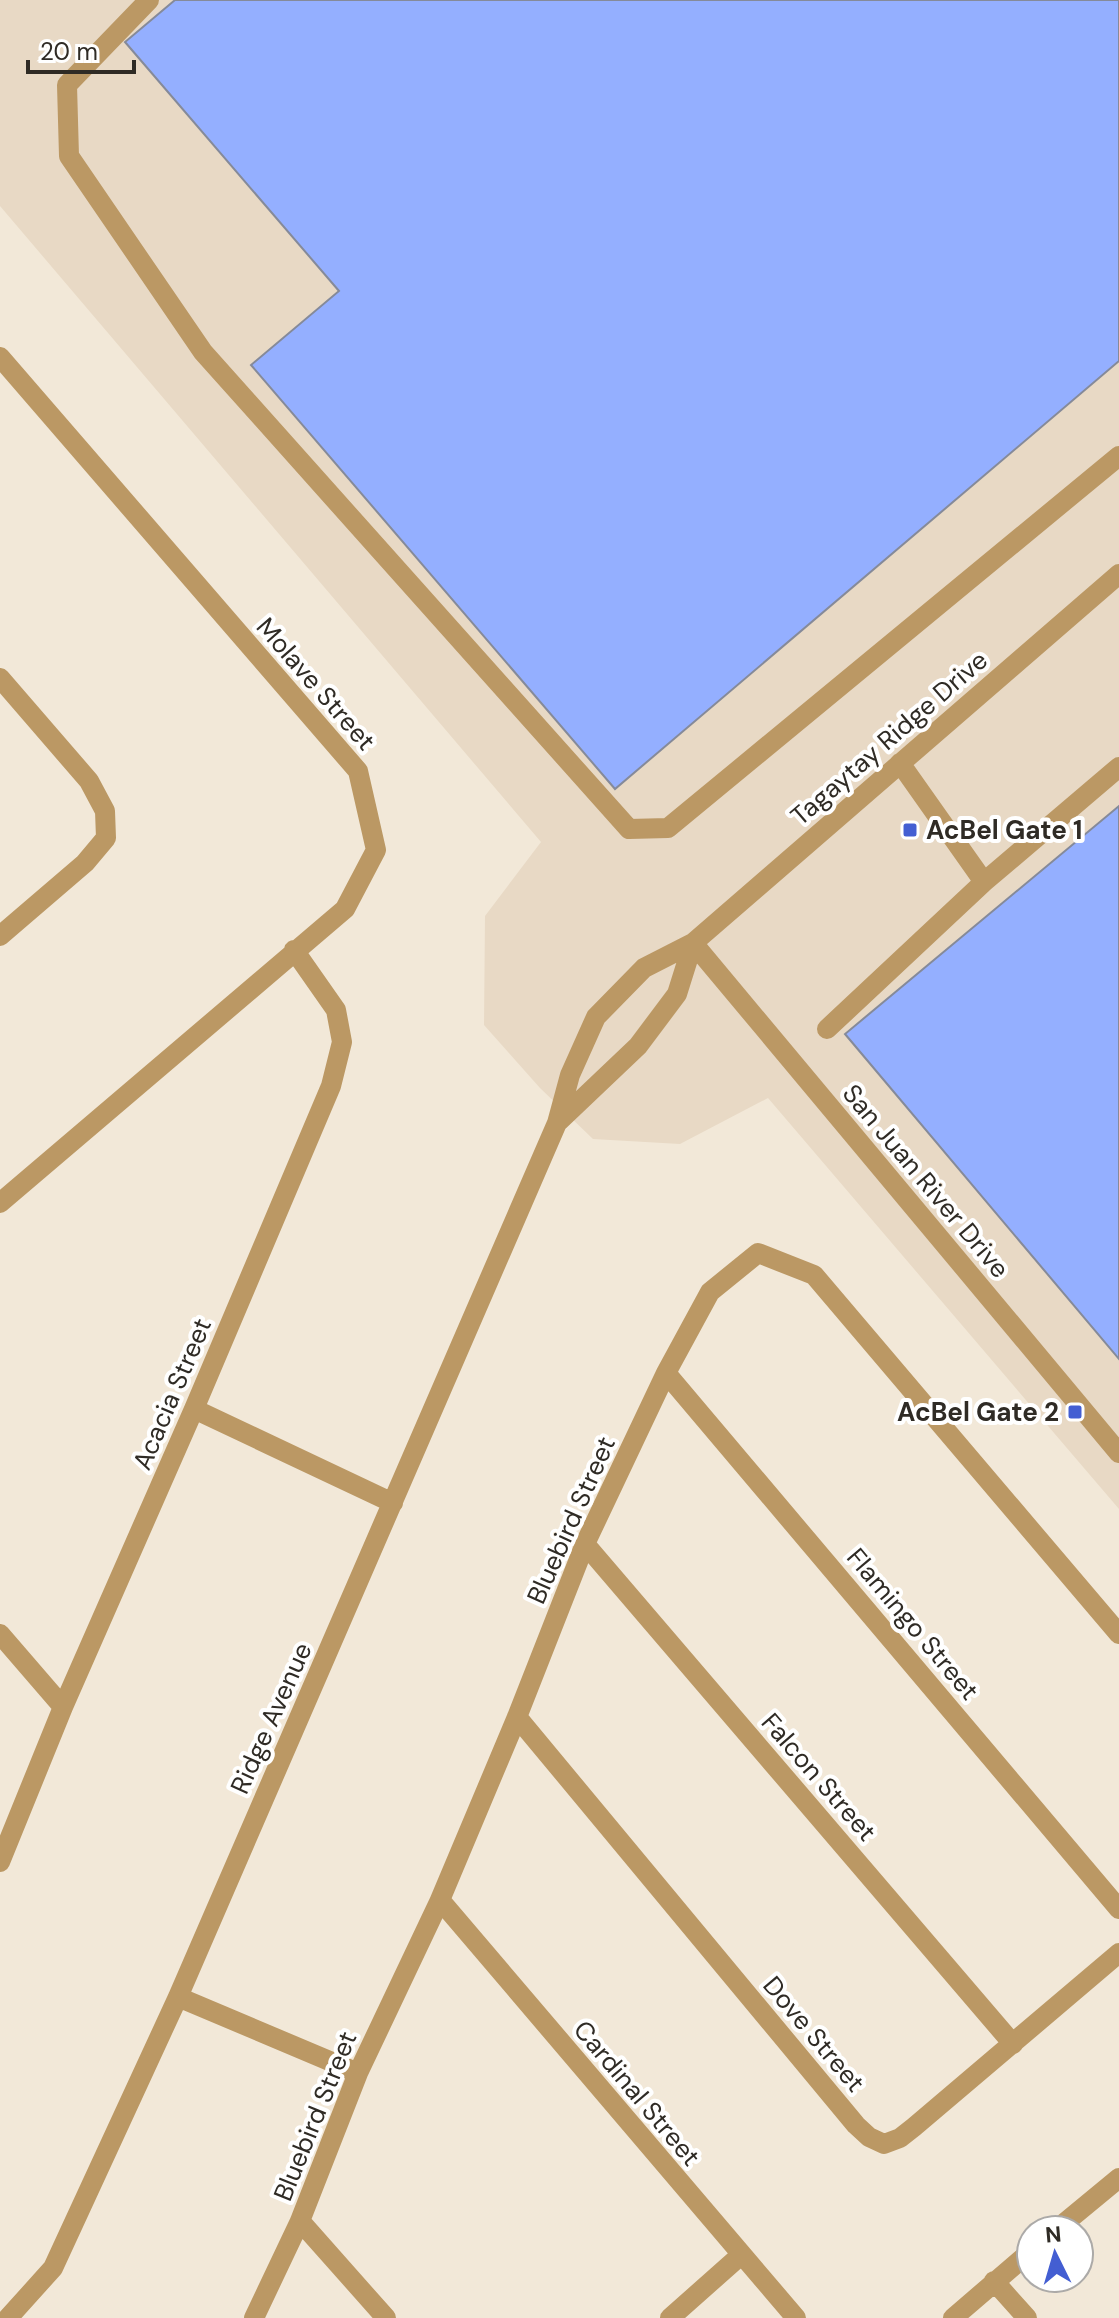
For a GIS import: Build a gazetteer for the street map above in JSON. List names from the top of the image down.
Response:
{
  "streets": {
    "street": [
      "Molave Street",
      "Tagaytay Ridge Drive",
      "San Juan River Drive",
      "Acacia Street",
      "Bluebird Street",
      "Flamingo Street",
      "Ridge Avenue",
      "Falcon Street",
      "Dove Street",
      "Cardinal Street"
    ]
  },
  "crossings": [
    ["Molave Street", "Acacia Street"],
    ["Tagaytay Ridge Drive", "San Juan River Drive"],
    ["Tagaytay Ridge Drive", "Ridge Avenue"],
    ["Bluebird Street", "Flamingo Street"],
    ["Bluebird Street", "Falcon Street"],
    ["Bluebird Street", "Dove Street"],
    ["Bluebird Street", "Cardinal Street"],
    ["Falcon Street", "Dove Street"]
  ],
  "places": {
    "transit": ["AcBel Gate 1", "AcBel Gate 2"]
  },
  "scale_bar": "20 m",
  "north": "top"
}
